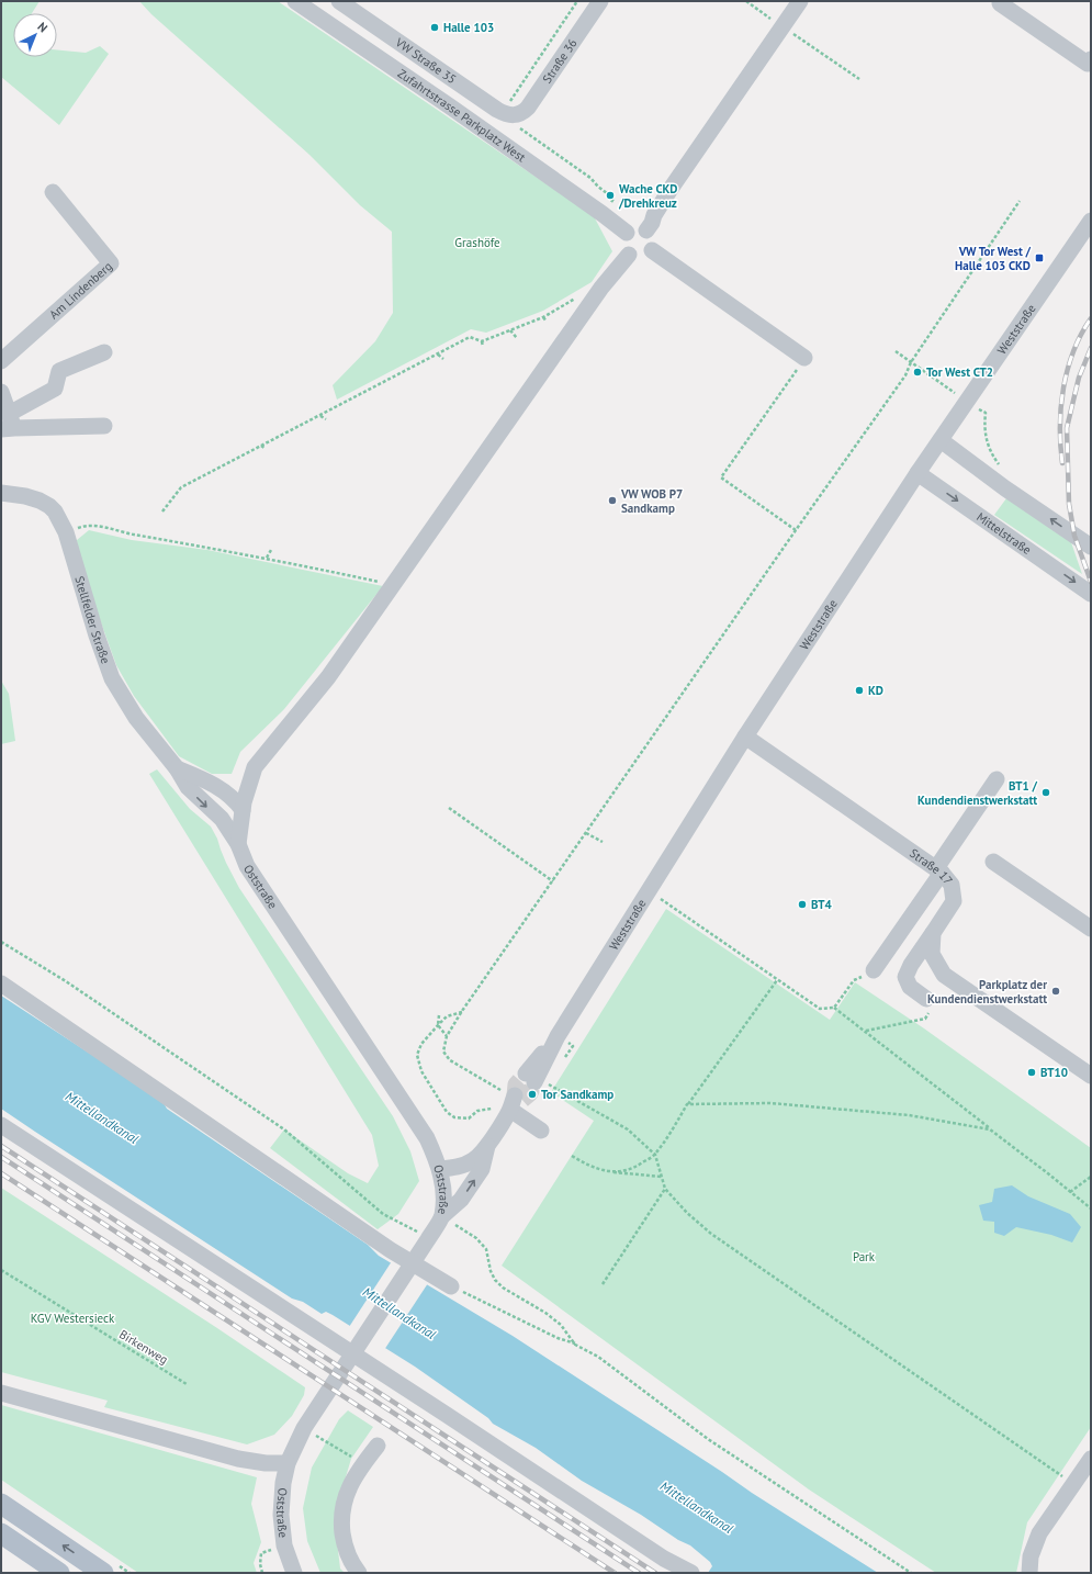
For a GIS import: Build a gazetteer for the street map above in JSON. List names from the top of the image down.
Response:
{
  "streets": {
    "street": [
      "VW Straße 35",
      "Straße 36",
      "Zufahrtstrasse Parkplatz West",
      "Am Lindenberg",
      "Weststraße",
      "Mittelstraße",
      "Stellfelder Straße",
      "Straße 17",
      "Oststraße"
    ],
    "path": ["Birkenweg"]
  },
  "crossings": [
    ["VW Straße 35", "Straße 36"],
    ["Weststraße", "Mittelstraße"],
    ["Weststraße", "Straße 17"],
    ["Stellfelder Straße", "Oststraße"]
  ],
  "water": ["Mittellandkanal"],
  "parks": ["Grashöfe", "Park", "KGV Westersieck"],
  "places": {
    "other": [
      "Halle 103",
      "Wache CKD /Drehkreuz",
      "Tor West CT2",
      "VW WOB P7 Sandkamp",
      "KD",
      "BT1 / Kundendienstwerkstatt",
      "BT4",
      "Parkplatz der Kundendienstwerkstatt",
      "BT10",
      "Tor Sandkamp"
    ],
    "transit": ["VW Tor West / Halle 103 CKD"]
  },
  "north": "top right"
}
